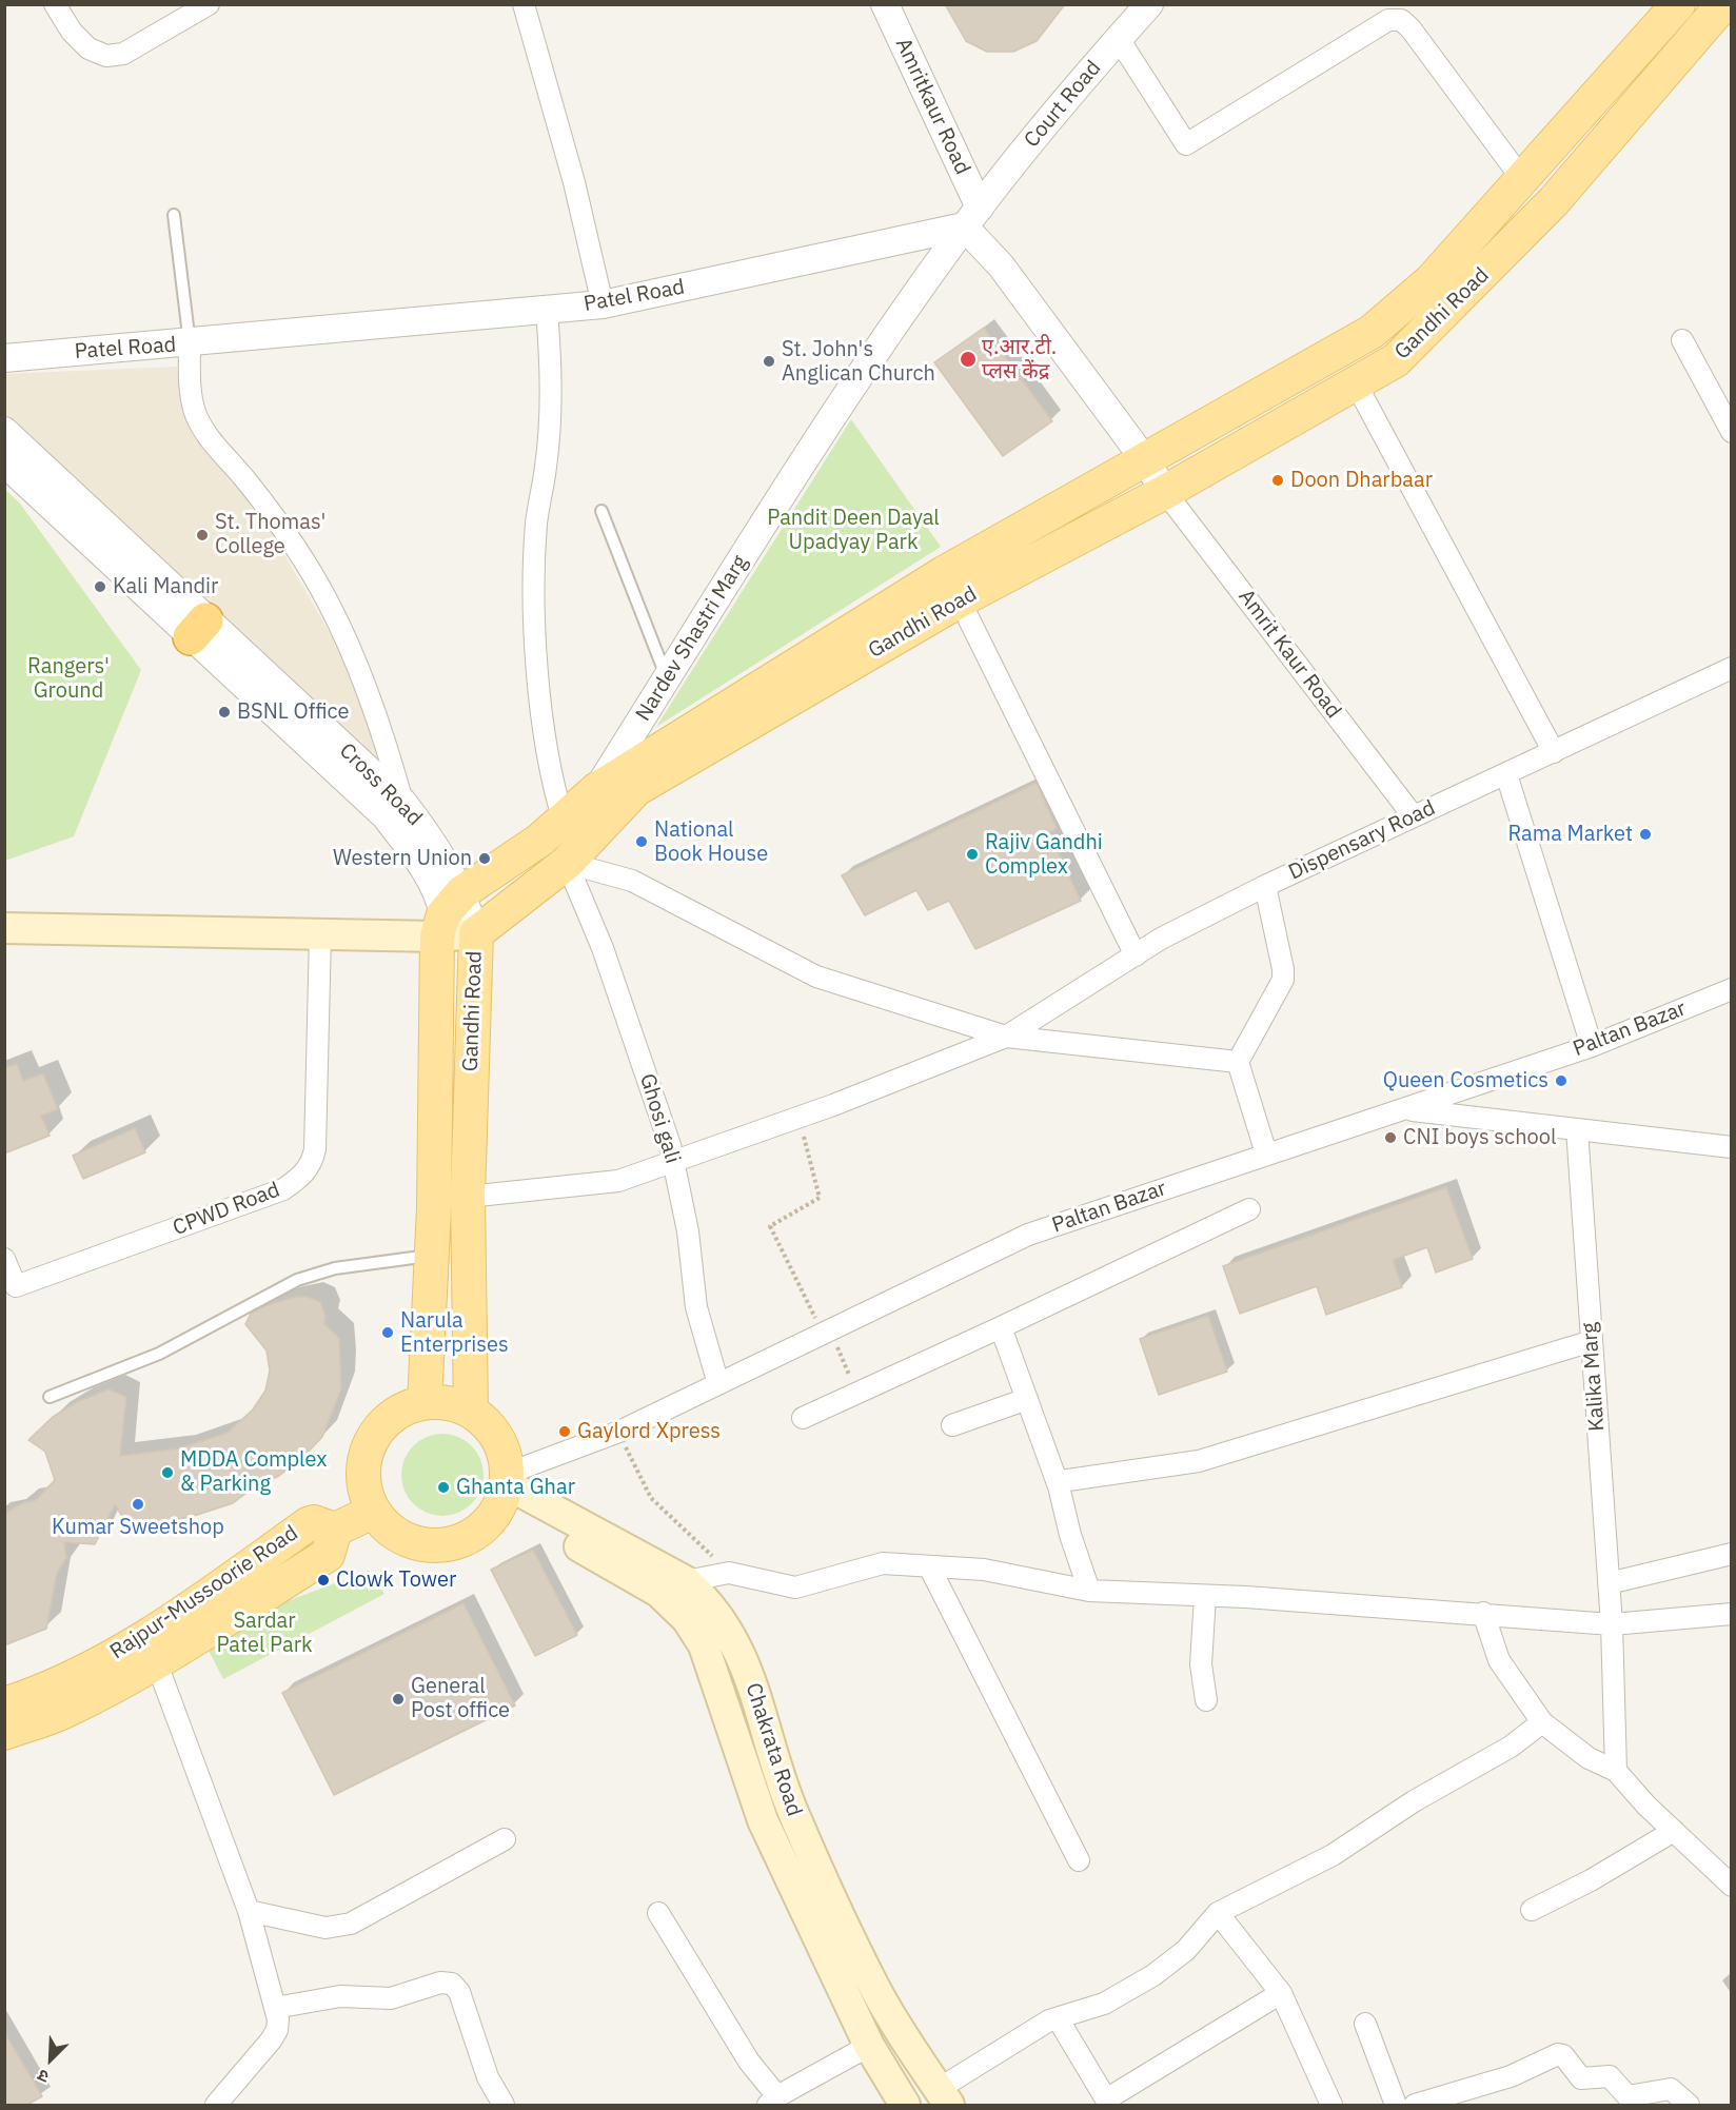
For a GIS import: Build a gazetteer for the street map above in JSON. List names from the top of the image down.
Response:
{
  "streets": {
    "main road": ["Gandhi Road", "Rajpur-Mussoorie Road", "Chakrata Road"],
    "street": [
      "Court Road",
      "Amritkaur Road",
      "Patel Road",
      "Nardev Shastri Marg",
      "Amrit Kaur Road",
      "Cross Road",
      "Dispensary Road",
      "Paltan Bazar",
      "Ghosi gali",
      "CPWD Road",
      "Kalika Marg"
    ]
  },
  "crossings": [
    ["Court Road", "Amritkaur Road"],
    ["Court Road", "Patel Road"],
    ["Court Road", "Nardev Shastri Marg"],
    ["Amritkaur Road", "Patel Road"],
    ["Amritkaur Road", "Nardev Shastri Marg"],
    ["Patel Road", "Nardev Shastri Marg"],
    ["Gandhi Road", "Nardev Shastri Marg"],
    ["Gandhi Road", "Amrit Kaur Road"],
    ["Gandhi Road", "Cross Road"],
    ["Gandhi Road", "Dispensary Road"],
    ["Gandhi Road", "Paltan Bazar"],
    ["Gandhi Road", "Ghosi gali"],
    ["Gandhi Road", "Chakrata Road"],
    ["Amrit Kaur Road", "Dispensary Road"],
    ["Dispensary Road", "Ghosi gali"],
    ["Paltan Bazar", "Ghosi gali"],
    ["Paltan Bazar", "Chakrata Road"]
  ],
  "parks": ["Pandit Deen Dayal Upadyay Park", "Rangers' Ground", "Sardar Patel Park"],
  "places": [
    "ए.आर.टी. प्लस केंद्र",
    "St. John's Anglican Church",
    "Doon Dharbaar",
    "St. Thomas' College",
    "Kali Mandir",
    "BSNL Office",
    "Rama Market",
    "National Book House",
    "Rajiv Gandhi Complex",
    "Western Union",
    "Queen Cosmetics",
    "CNI boys school",
    "Narula Enterprises",
    "Gaylord Xpress",
    "MDDA Complex & Parking",
    "Ghanta Ghar",
    "Kumar Sweetshop",
    "Clowk Tower",
    "General Post office"
  ],
  "north": "bottom left"
}
